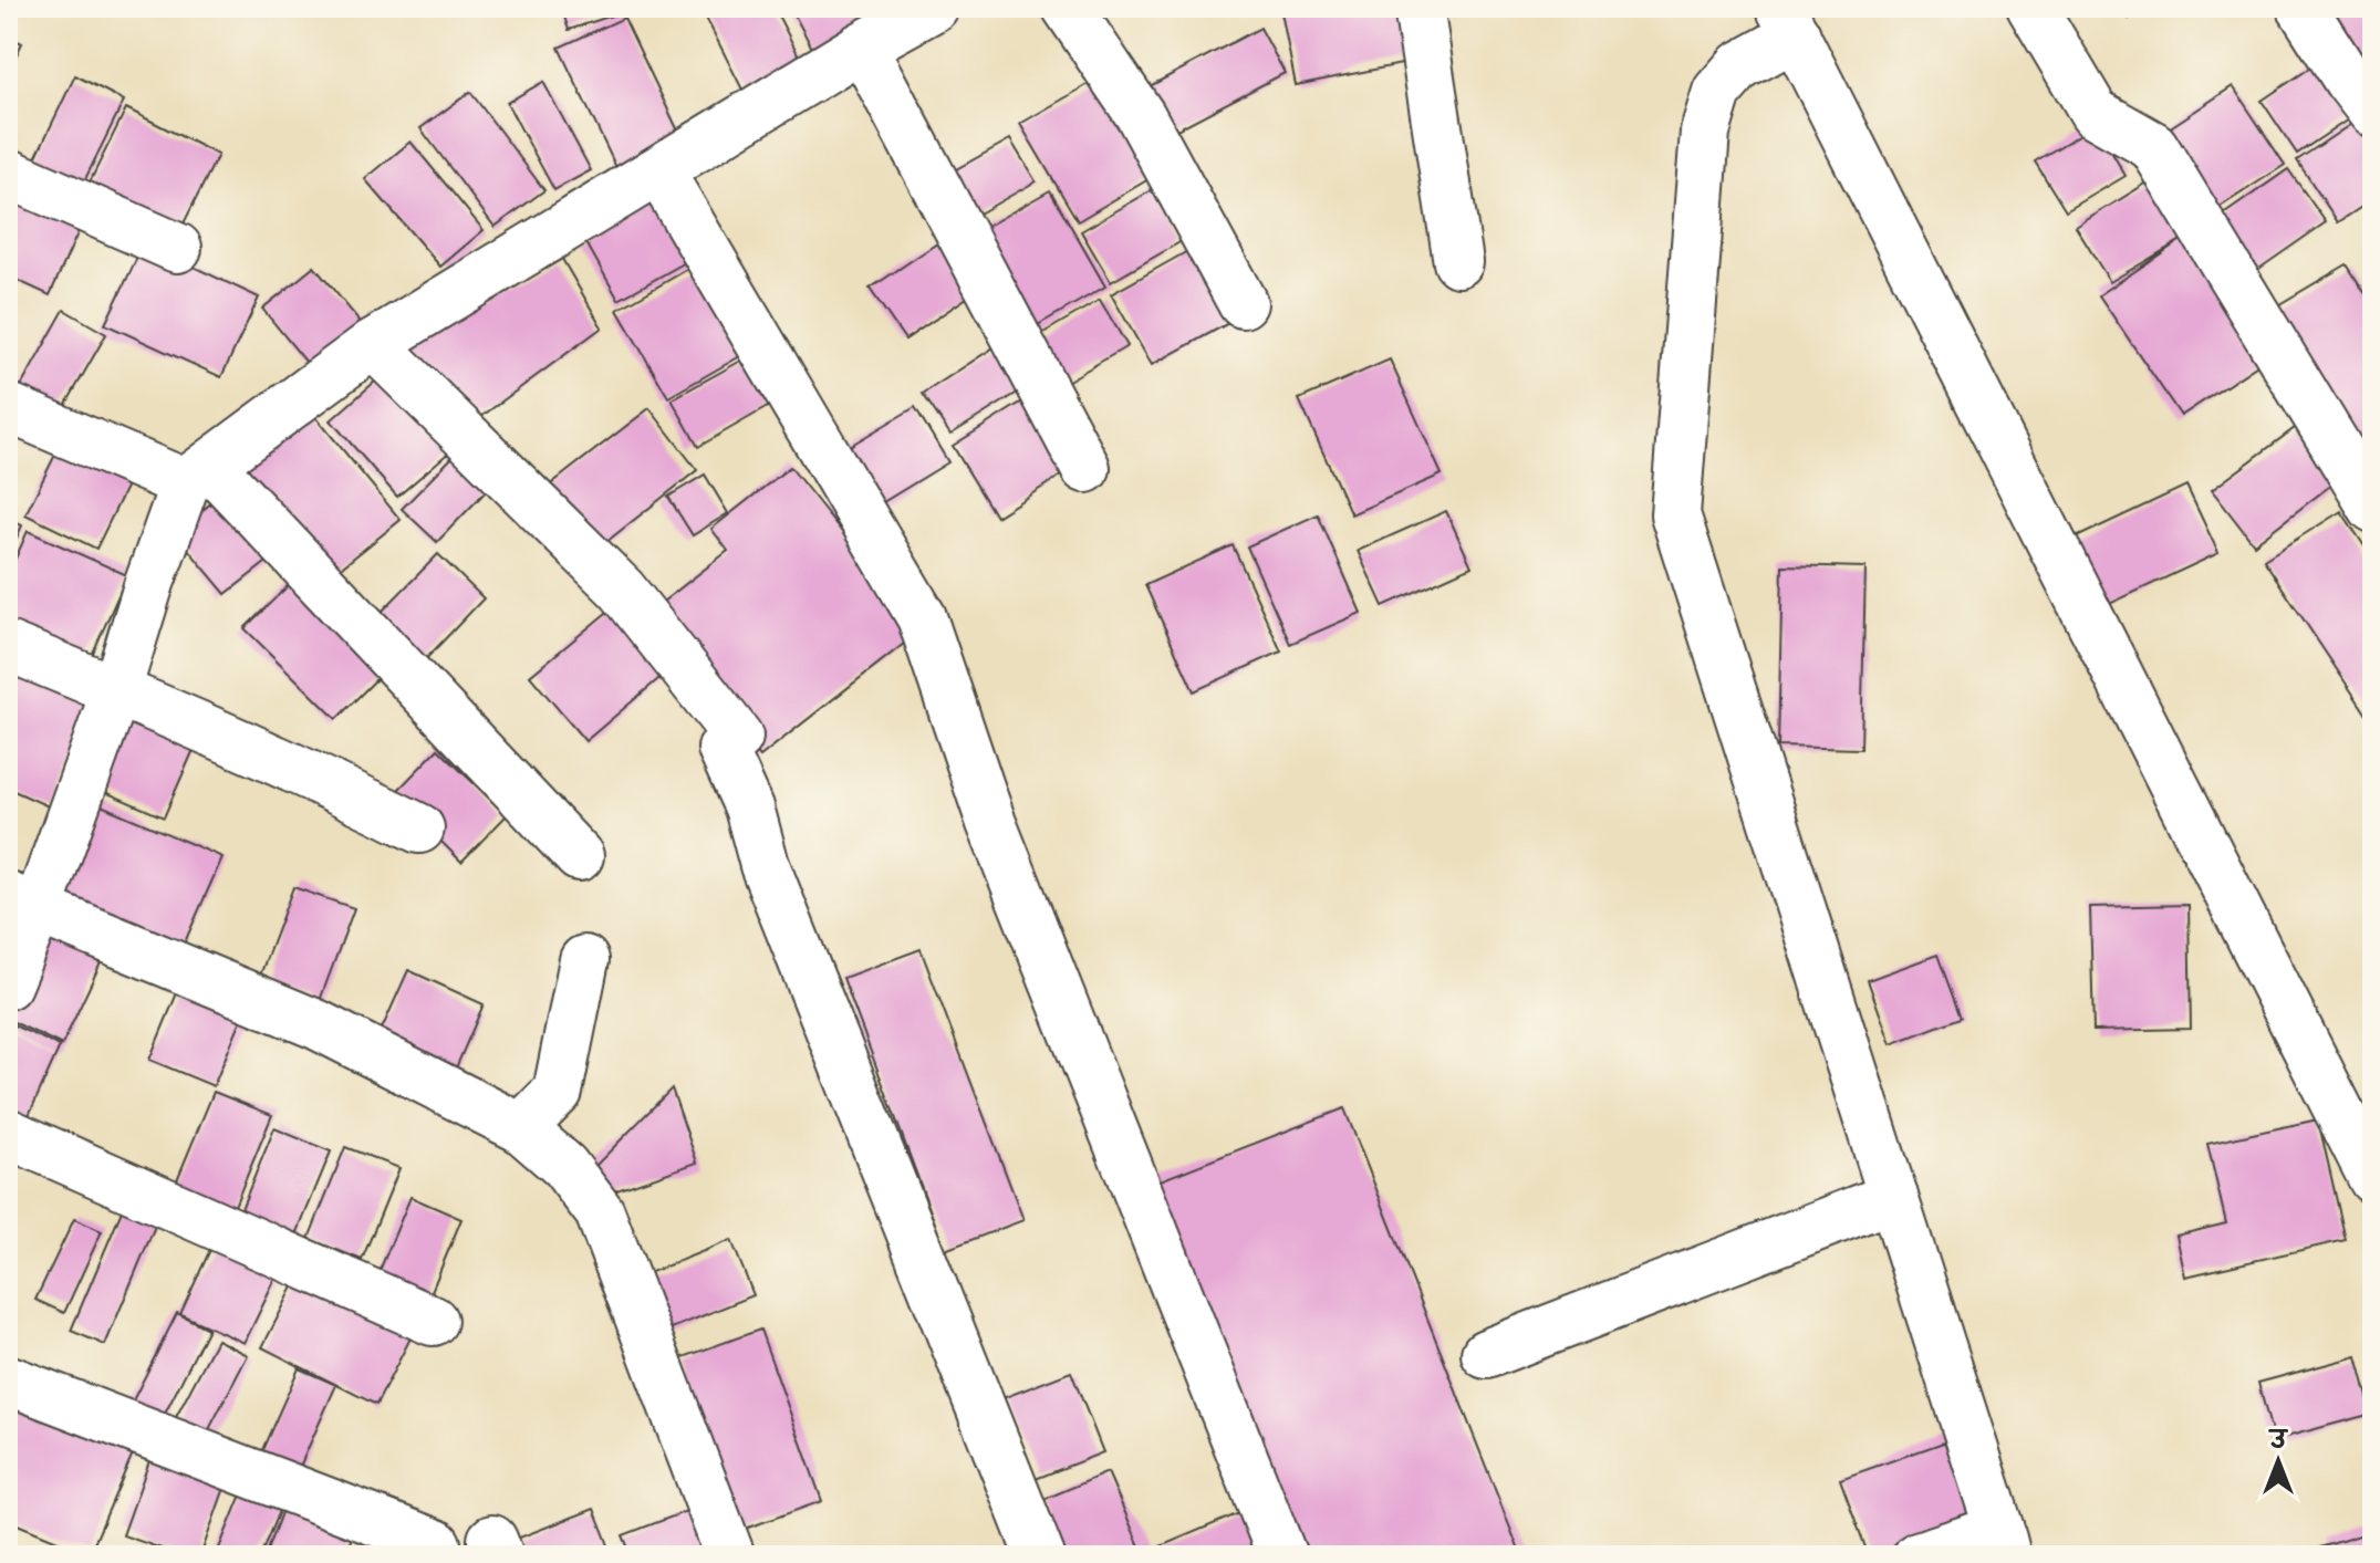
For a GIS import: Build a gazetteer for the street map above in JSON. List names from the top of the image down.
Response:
{
  "north": "top"
}
